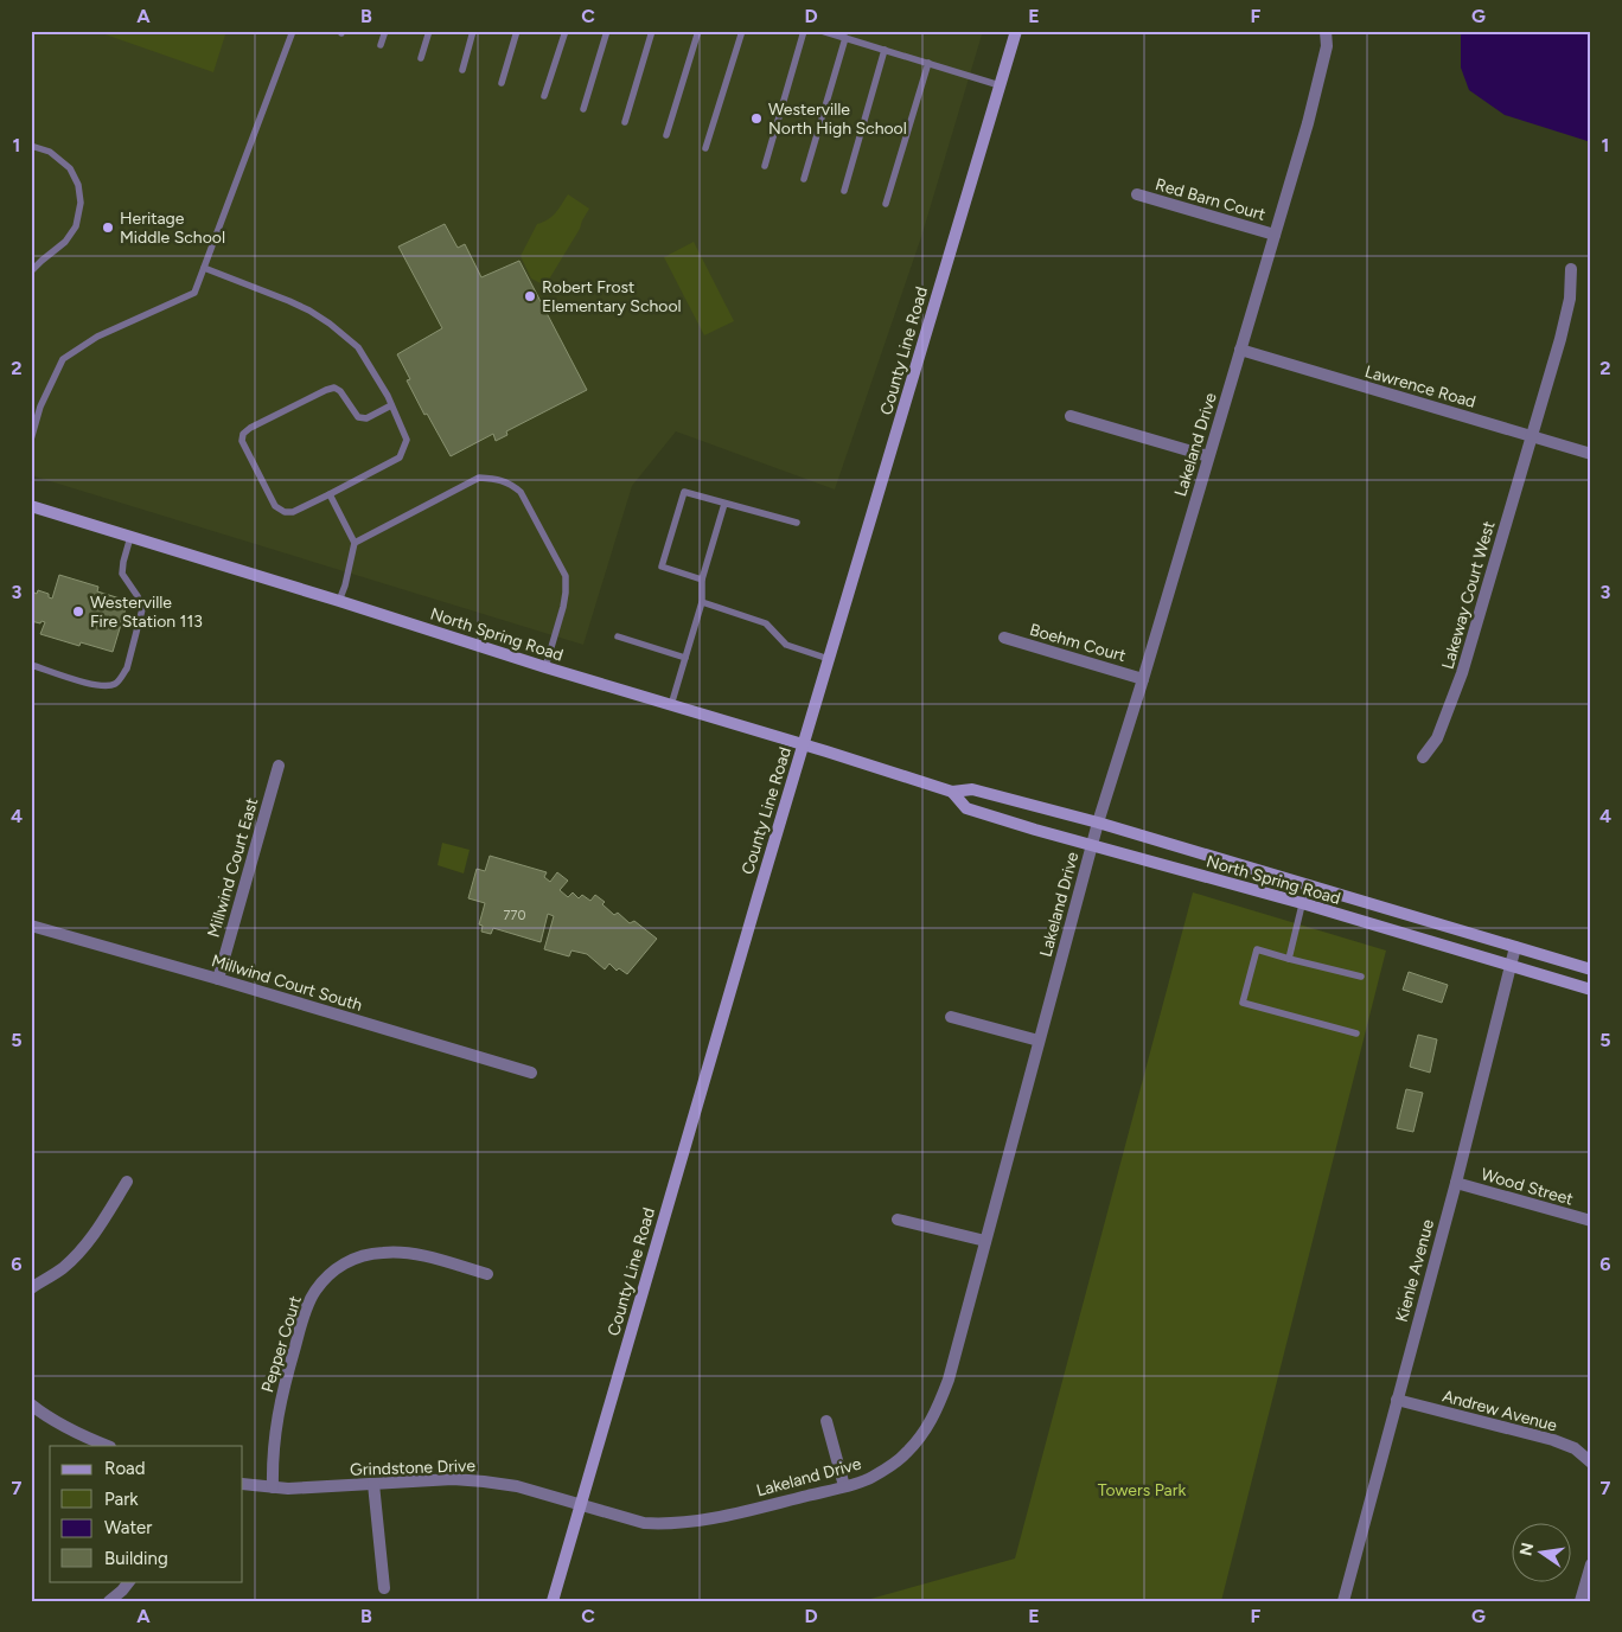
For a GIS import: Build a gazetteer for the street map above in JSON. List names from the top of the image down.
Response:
{
  "streets": {
    "main road": ["County Line Road", "North Spring Road"],
    "street": [
      "Red Barn Court",
      "Lawrence Road",
      "Lakeland Drive",
      "Lakeway Court West",
      "Boehm Court",
      "Millwind Court East",
      "Millwind Court South",
      "Wood Street",
      "Kienle Avenue",
      "Pepper Court",
      "Andrew Avenue",
      "Grindstone Drive"
    ]
  },
  "crossings": [
    ["Red Barn Court", "Lakeland Drive"],
    ["County Line Road", "Lakeland Drive"],
    ["County Line Road", "North Spring Road"],
    ["County Line Road", "Grindstone Drive"],
    ["Lawrence Road", "Lakeland Drive"],
    ["Lawrence Road", "Lakeway Court West"],
    ["Lakeland Drive", "North Spring Road"],
    ["Lakeland Drive", "Boehm Court"],
    ["Lakeland Drive", "Grindstone Drive"],
    ["North Spring Road", "Kienle Avenue"],
    ["Millwind Court East", "Millwind Court South"],
    ["Wood Street", "Kienle Avenue"],
    ["Kienle Avenue", "Andrew Avenue"],
    ["Pepper Court", "Grindstone Drive"]
  ],
  "parks": ["Towers Park"],
  "places": [
    "Westerville North High School",
    "Heritage Middle School",
    "Robert Frost Elementary School",
    "Westerville Fire Station 113"
  ],
  "house_numbers": ["770"],
  "legend": [
    "Road",
    "Park",
    "Water",
    "Building"
  ],
  "north": "left",
  "grid": {
    "columns": [
      "A",
      "B",
      "C",
      "D",
      "E",
      "F",
      "G"
    ],
    "rows": [
      "1",
      "2",
      "3",
      "4",
      "5",
      "6",
      "7"
    ]
  }
}
